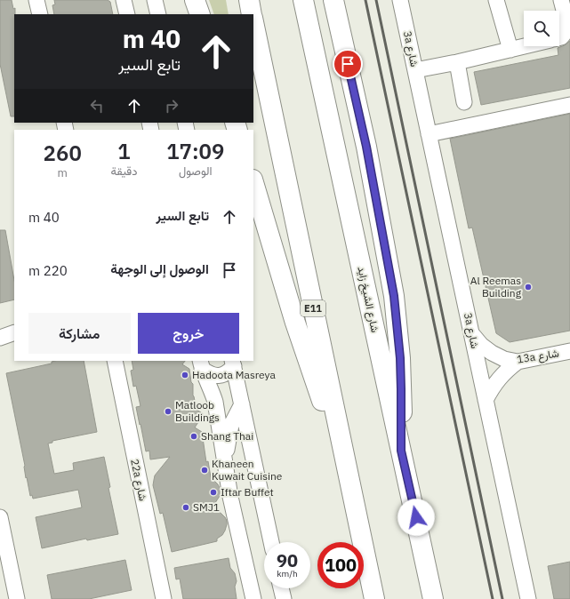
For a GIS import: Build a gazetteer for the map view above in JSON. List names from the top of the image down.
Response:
{
  "streets": {
    "highway": ["شارع الشيخ زايد", "E11"],
    "street": ["3a شارع", "13a شارع", "22a شارع"]
  },
  "crossings": [
    ["3a شارع", "13a شارع"]
  ],
  "places": [
    "Al Reemas Building",
    "Hadoota Masreya",
    "Matloob Buildings",
    "Shang Thai",
    "Khaneen Kuwait Cuisine",
    "Iftar Buffet",
    "SMJ1"
  ],
  "page": {
    "turn": ["40 m", "تابع السير"],
    "eta": [
      "17:09",
      "الوصول",
      "1",
      "دقيقة",
      "260",
      "m"
    ],
    "list": [
      {
        "name": "تابع السير",
        "value": "40 m"
      },
      {
        "name": "الوصول إلى الوجهة",
        "value": "220 m"
      }
    ],
    "buttons": ["خروج", "مشاركة"],
    "speed": "90 km/h",
    "limit": "100"
  }
}
